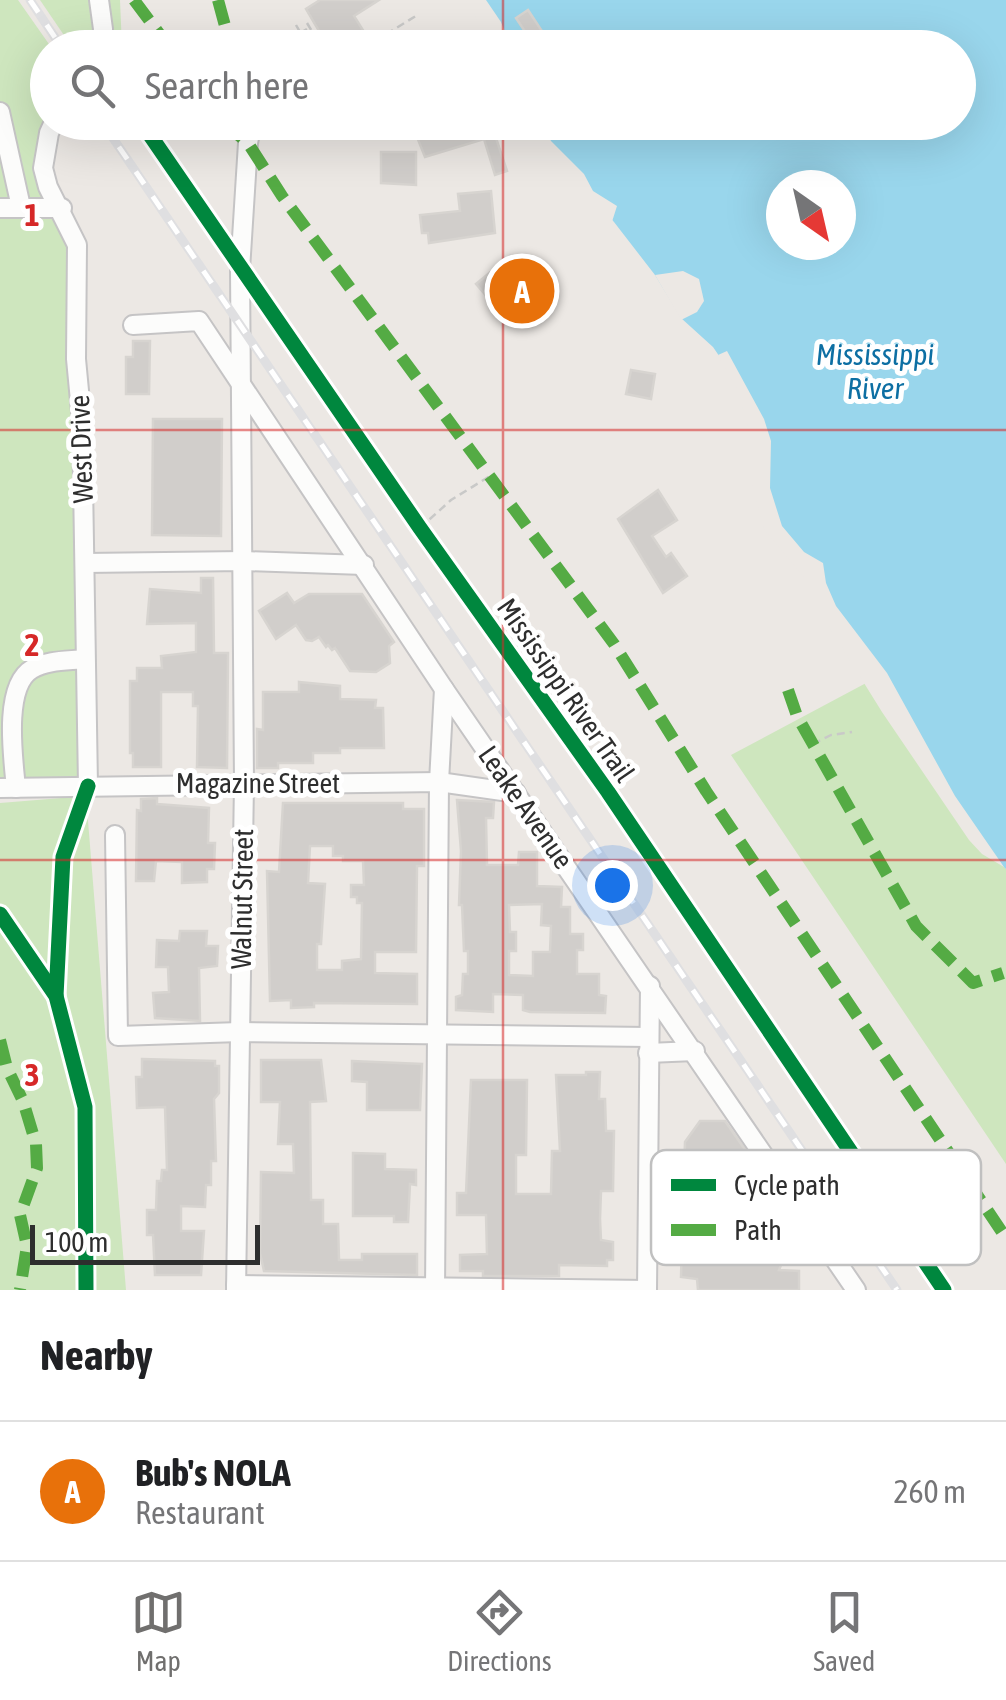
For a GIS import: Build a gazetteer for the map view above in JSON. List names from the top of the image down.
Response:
{
  "streets": {
    "street": [
      "West Drive",
      "Magazine Street",
      "Leake Avenue",
      "Walnut Street"
    ],
    "cycle path": ["Mississippi River Trail"]
  },
  "crossings": [
    ["West Drive", "Magazine Street"],
    ["Magazine Street", "Leake Avenue"],
    ["Magazine Street", "Walnut Street"],
    ["Leake Avenue", "Walnut Street"]
  ],
  "water": ["Mississippi River"],
  "legend": ["Cycle path", "Path"],
  "scale_bar": "100 m",
  "north": "bottom right",
  "page": {
    "search": "Search here",
    "pins": "A",
    "scale": "100 m",
    "heading": "Nearby",
    "list": [
      {
        "mark": "A",
        "name": "Bub's NOLA",
        "note": "Restaurant",
        "value": "260 m"
      }
    ],
    "nav": ["Map", "Directions", "Saved"]
  },
  "grid": {
    "rows": ["1", "2", "3"]
  }
}
